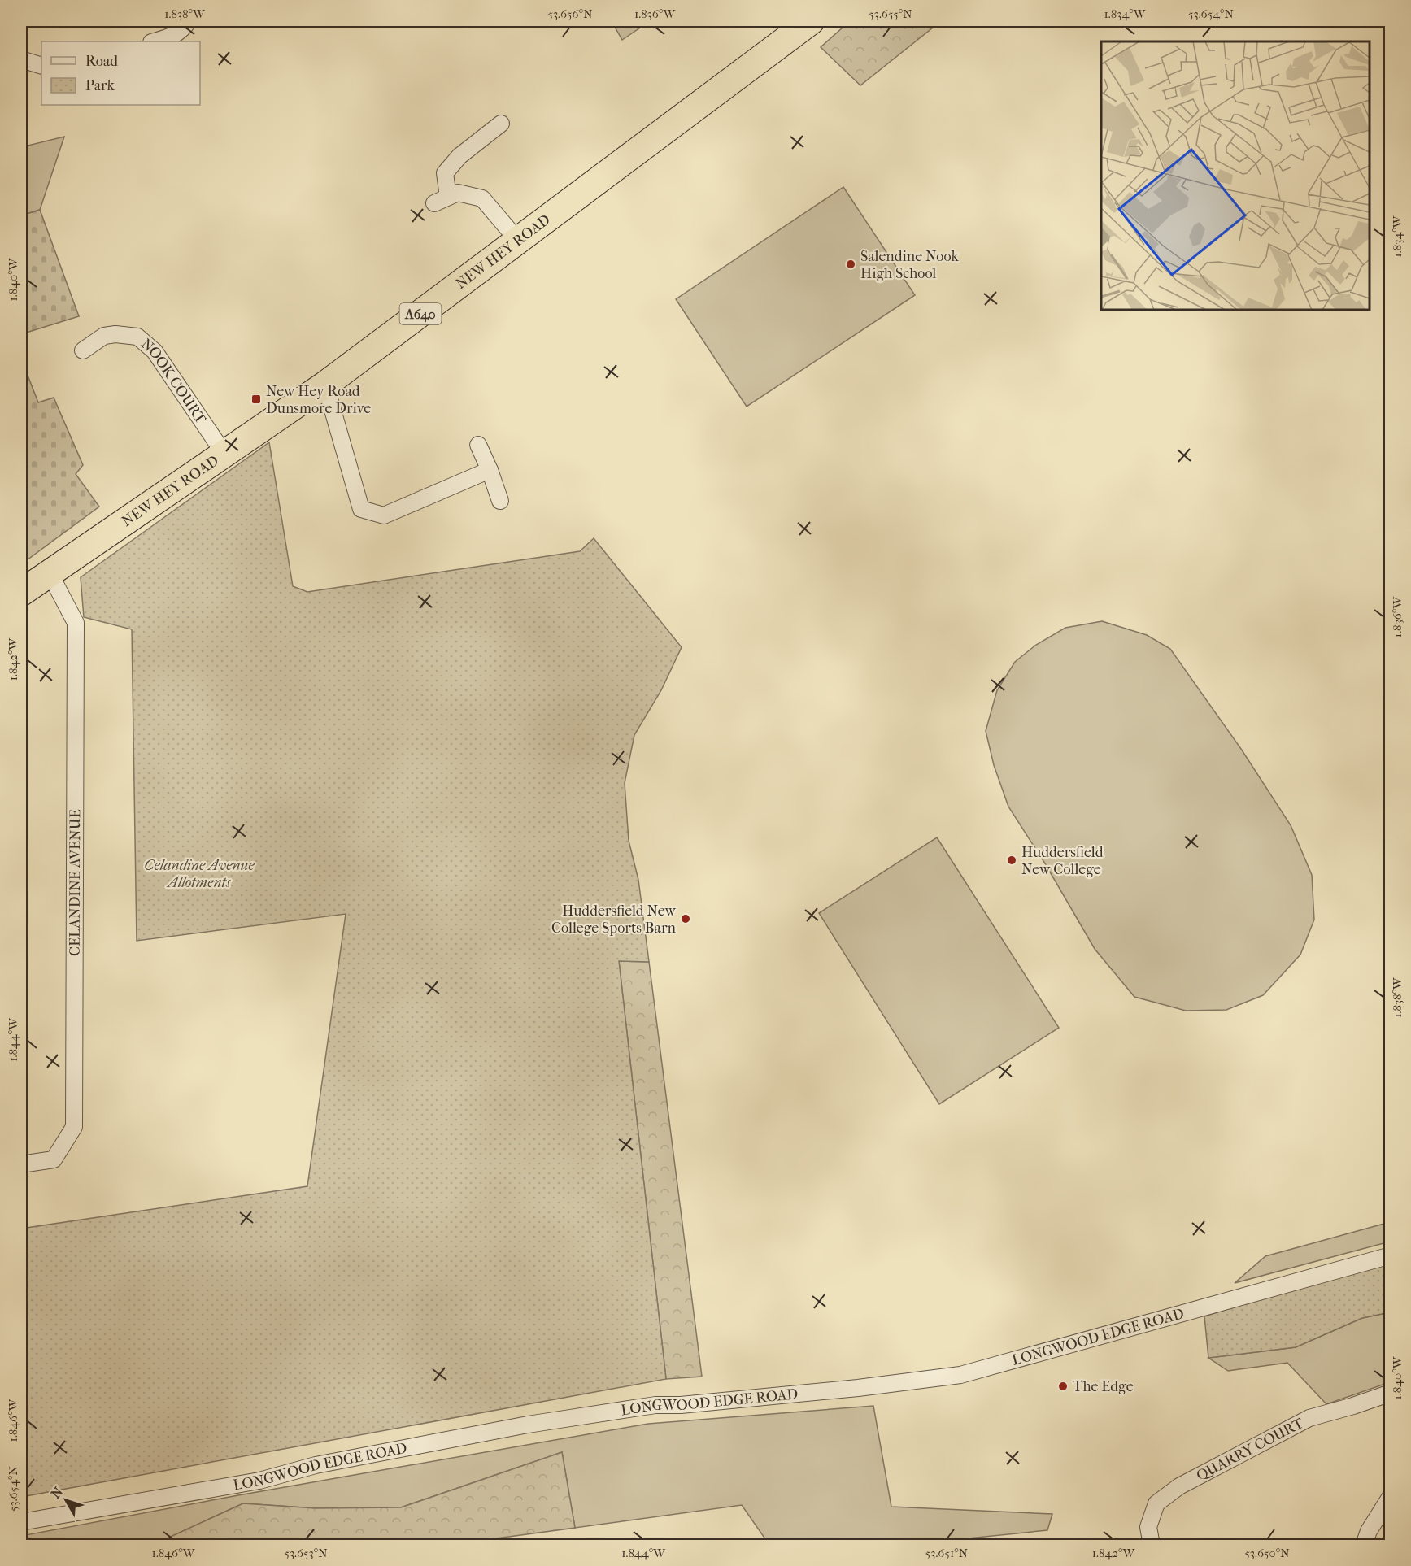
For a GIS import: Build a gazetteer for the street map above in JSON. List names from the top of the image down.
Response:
{
  "streets": {
    "highway": ["NEW HEY ROAD", "A640"],
    "street": [
      "NOOK COURT",
      "CELANDINE AVENUE",
      "LONGWOOD EDGE ROAD",
      "QUARRY COURT"
    ]
  },
  "crossings": [
    ["NEW HEY ROAD", "NOOK COURT"],
    ["NEW HEY ROAD", "CELANDINE AVENUE"]
  ],
  "parks": ["Celandine Avenue Allotments"],
  "places": {
    "other": [
      "Salendine Nook High School",
      "Huddersfield New College",
      "Huddersfield New College Sports Barn",
      "The Edge"
    ],
    "transit": ["New Hey Road Dunsmore Drive"]
  },
  "legend": ["Road", "Park"],
  "north": "top left",
  "coordinates": [
    "1.838°W",
    "53.656°N",
    "1.836°W",
    "53.655°N",
    "1.834°W",
    "53.654°N",
    "1.840°W",
    "1.842°W",
    "1.844°W",
    "1.846°W",
    "53.653°N",
    "53.651°N",
    "53.650°N"
  ]
}
